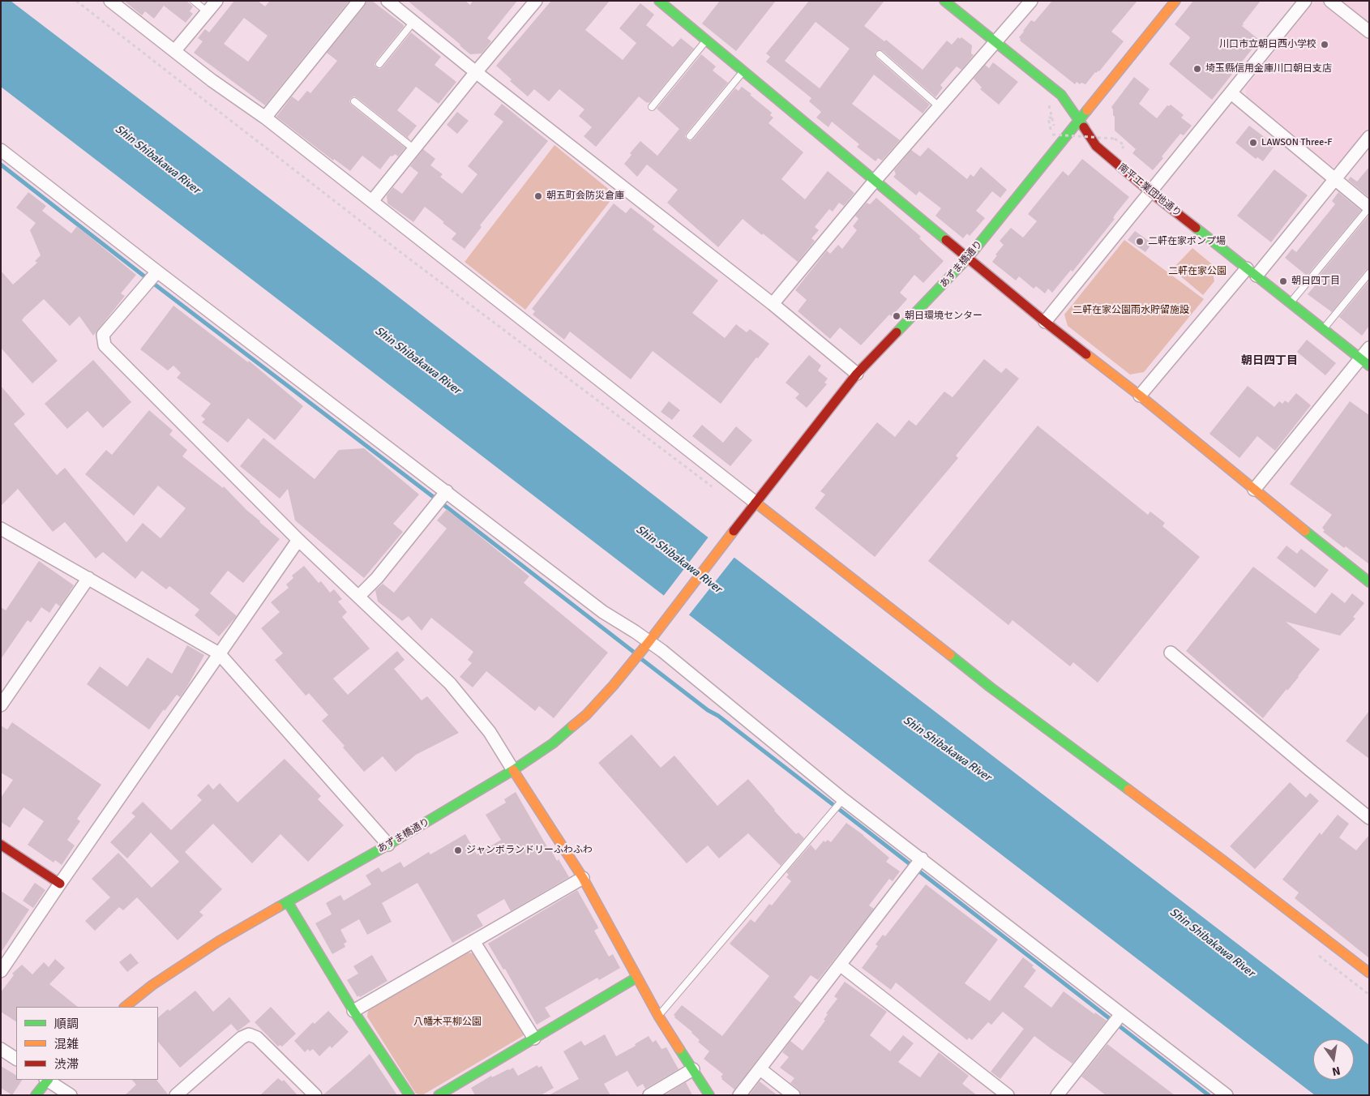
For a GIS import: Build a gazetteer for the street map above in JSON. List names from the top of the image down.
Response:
{
  "streets": {
    "street": ["南平工業団地通り", "あずま橋通り"]
  },
  "crossings": [
    ["南平工業団地通り", "あずま橋通り"]
  ],
  "districts": ["朝日四丁目"],
  "water": ["Shin Shibakawa River"],
  "parks": ["二軒在家公園", "二軒在家公園雨水貯留施設", "八幡木平柳公園"],
  "places": [
    "川口市立朝日西小学校",
    "埼玉縣信用金庫川口朝日支店",
    "LAWSON Three-F",
    "朝五町会防災倉庫",
    "二軒在家ポンプ場",
    "朝日四丁目",
    "朝日環境センター",
    "ジャンボランドリーふわふわ"
  ],
  "legend": ["順調", "混雑", "渋滞"],
  "north": "bottom"
}
